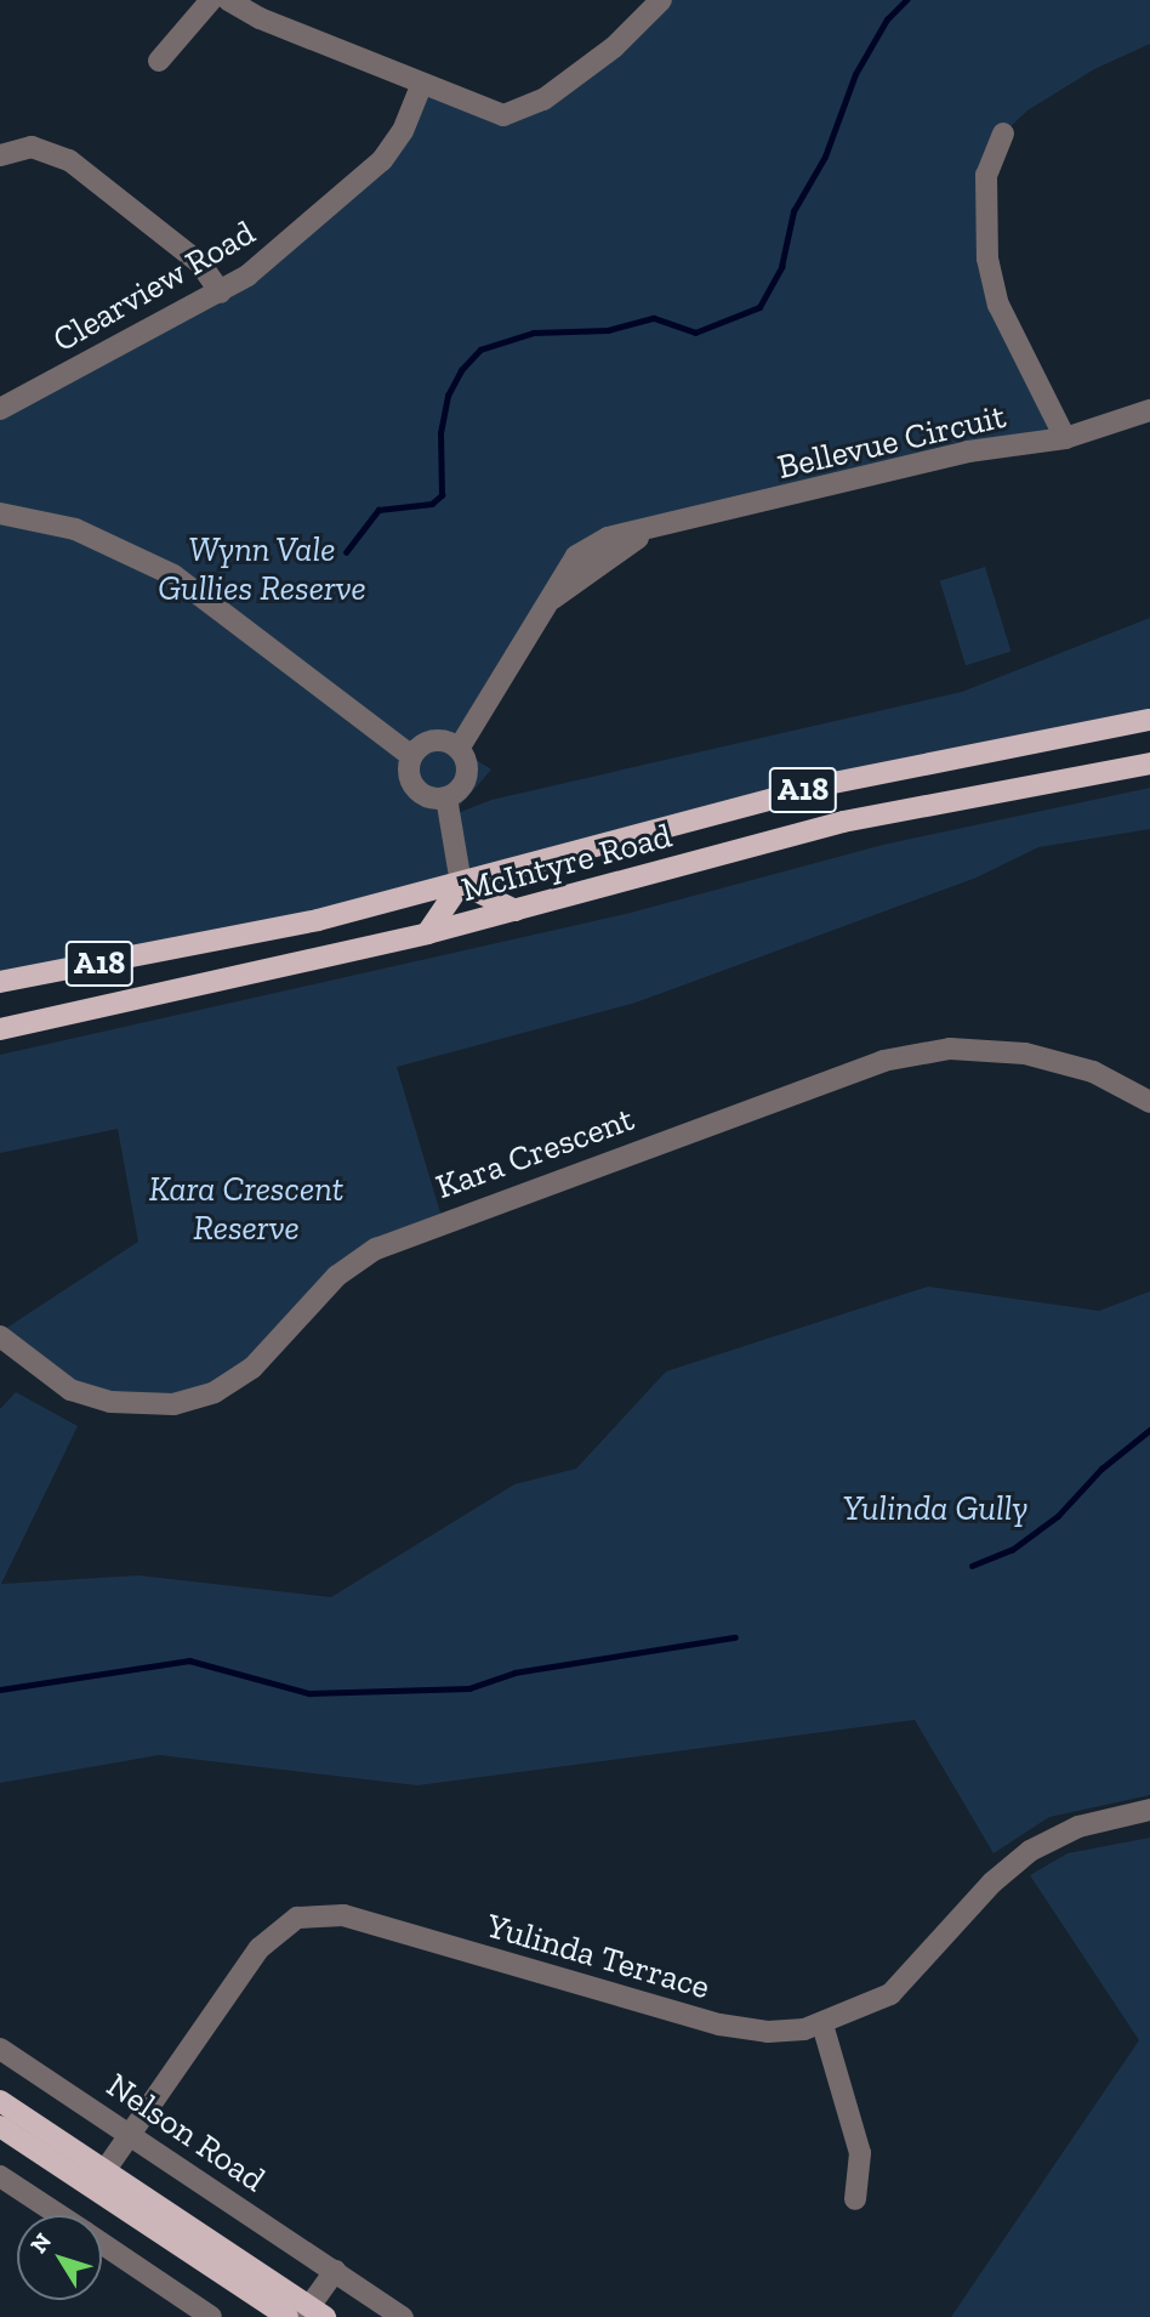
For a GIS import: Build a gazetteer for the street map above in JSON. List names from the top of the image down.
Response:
{
  "streets": {
    "main road": ["A18", "McIntyre Road"],
    "street": [
      "Clearview Road",
      "Bellevue Circuit",
      "Kara Crescent",
      "Yulinda Terrace",
      "Nelson Road"
    ]
  },
  "crossings": [
    ["Yulinda Terrace", "Nelson Road"]
  ],
  "parks": ["Wynn Vale Gullies Reserve", "Kara Crescent Reserve", "Yulinda Gully"],
  "north": "top left"
}
